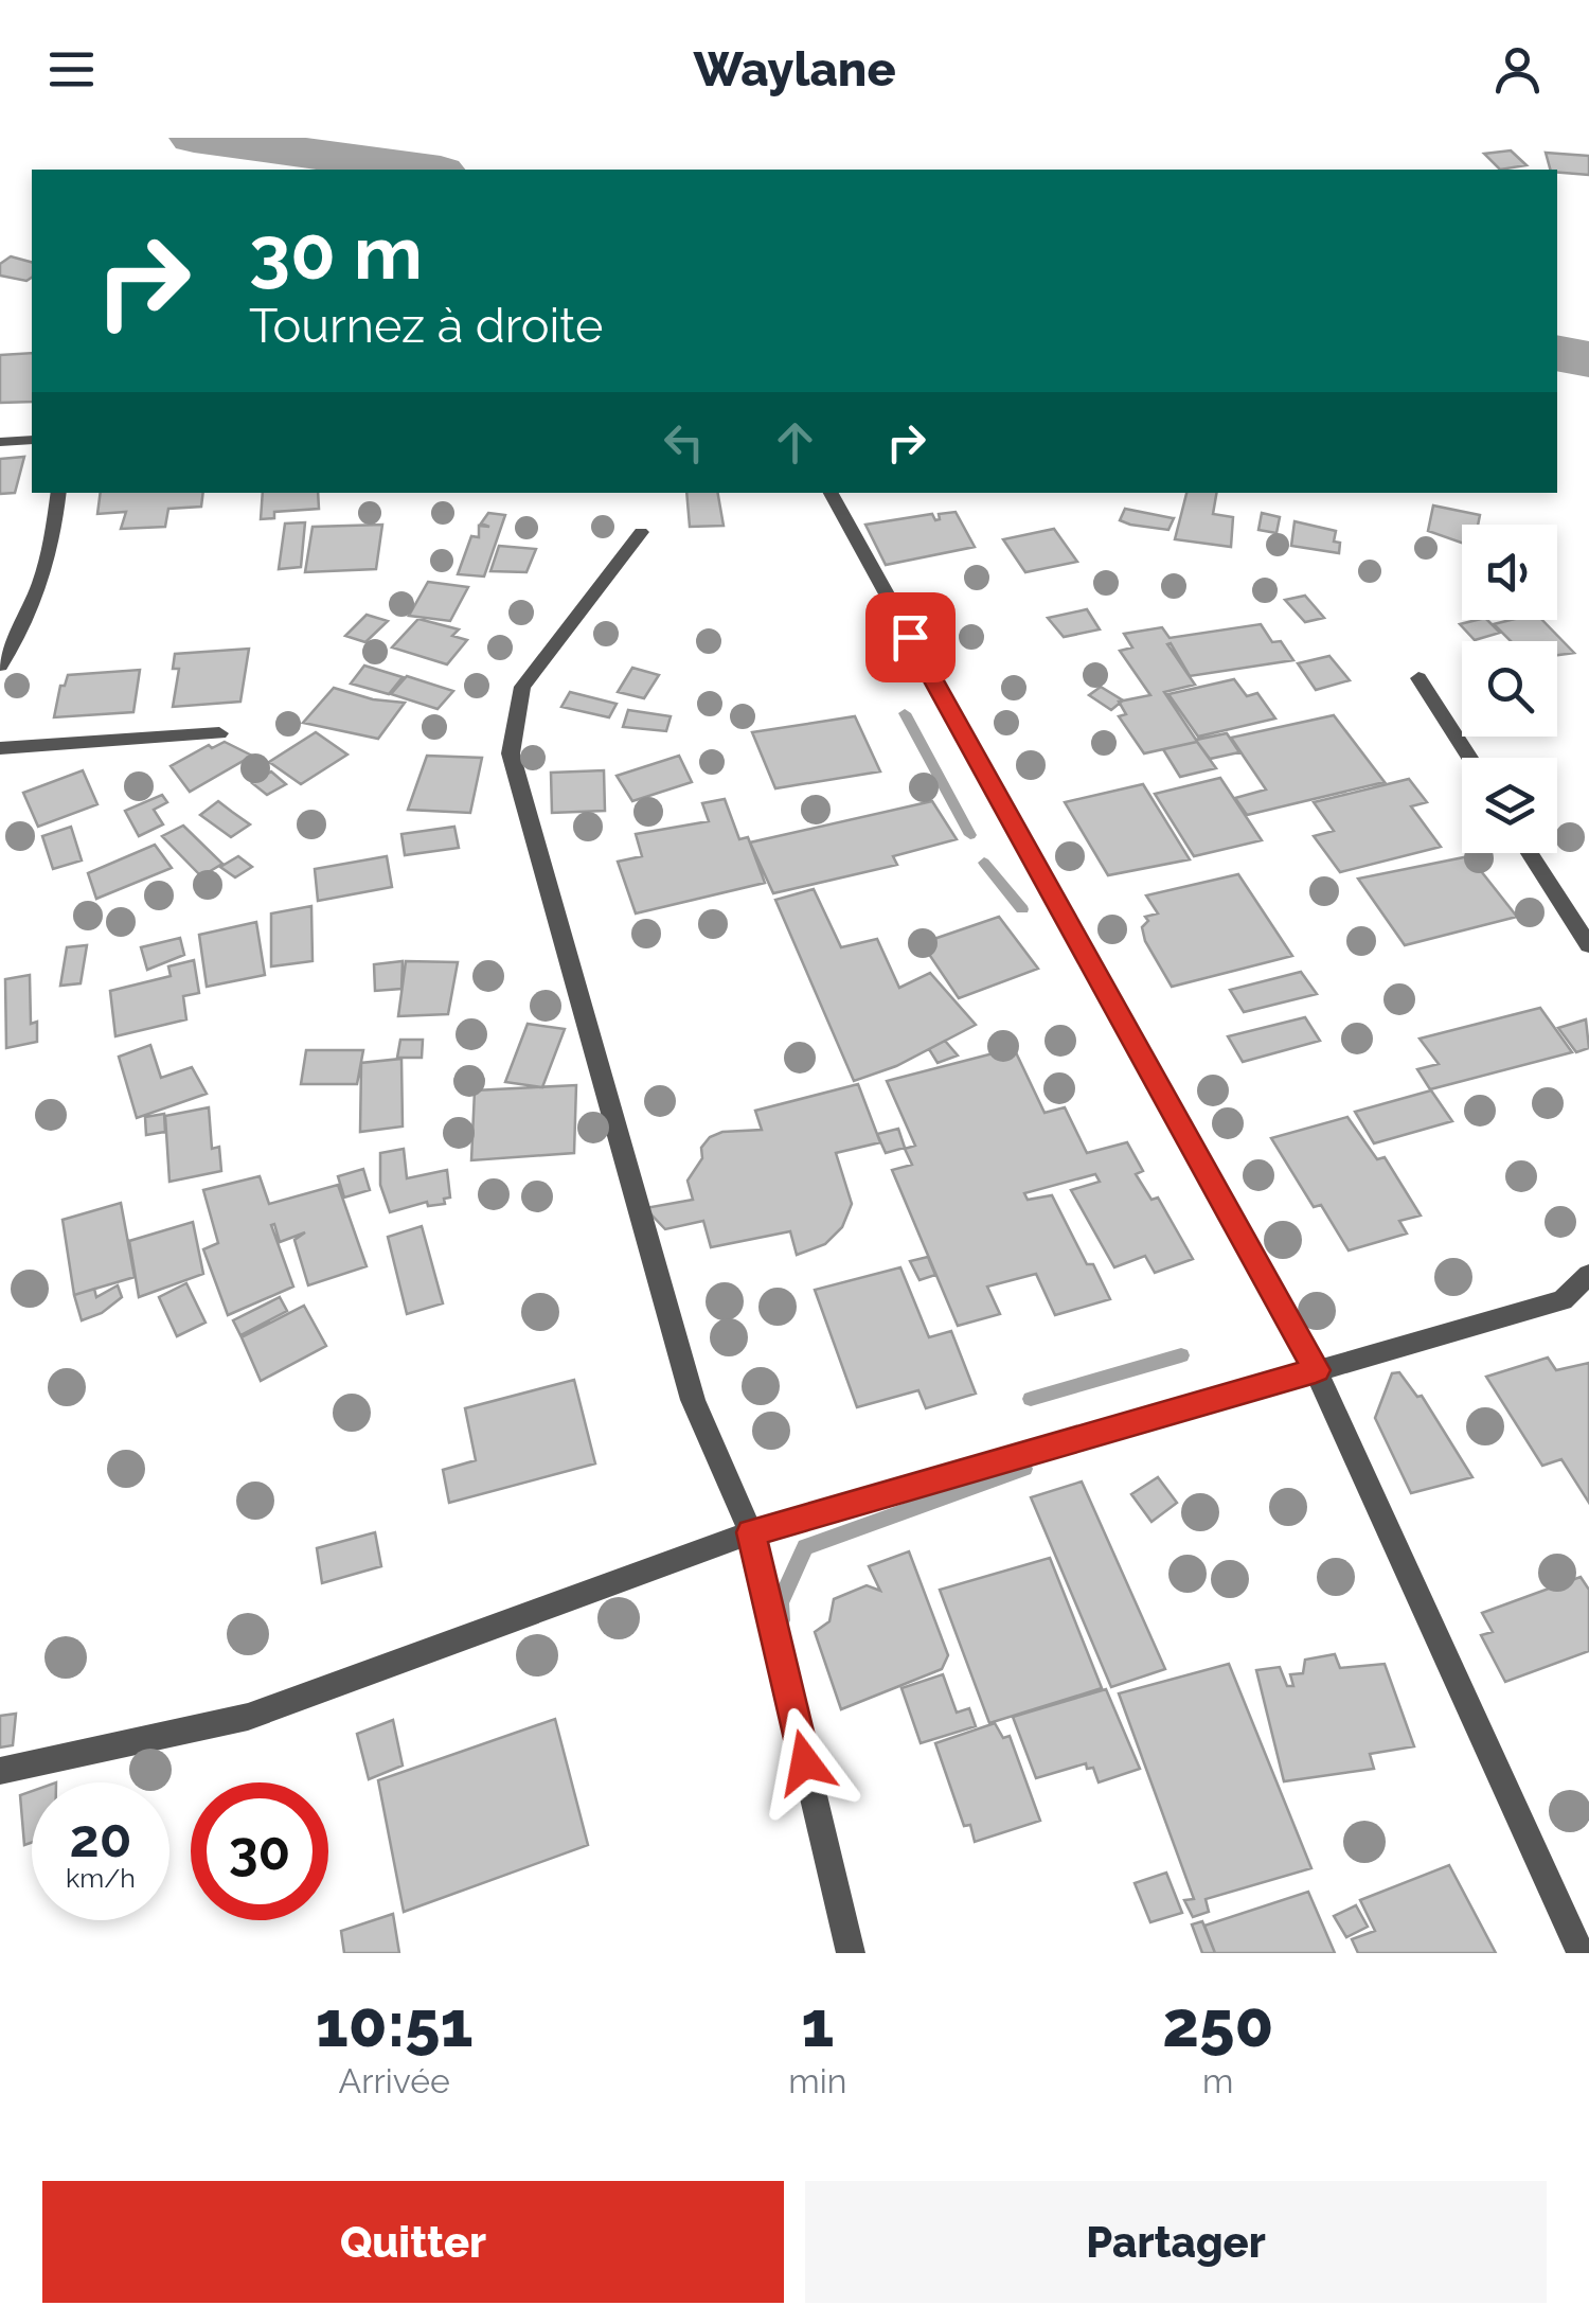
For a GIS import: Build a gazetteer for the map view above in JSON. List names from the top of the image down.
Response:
{
  "page": {
    "header": "Waylane",
    "turn": ["30 m", "Tournez à droite"],
    "speed": "20 km/h",
    "limit": "30",
    "eta": [
      "10:51",
      "Arrivée",
      "1",
      "min",
      "250",
      "m"
    ],
    "buttons": ["Quitter", "Partager"]
  }
}
